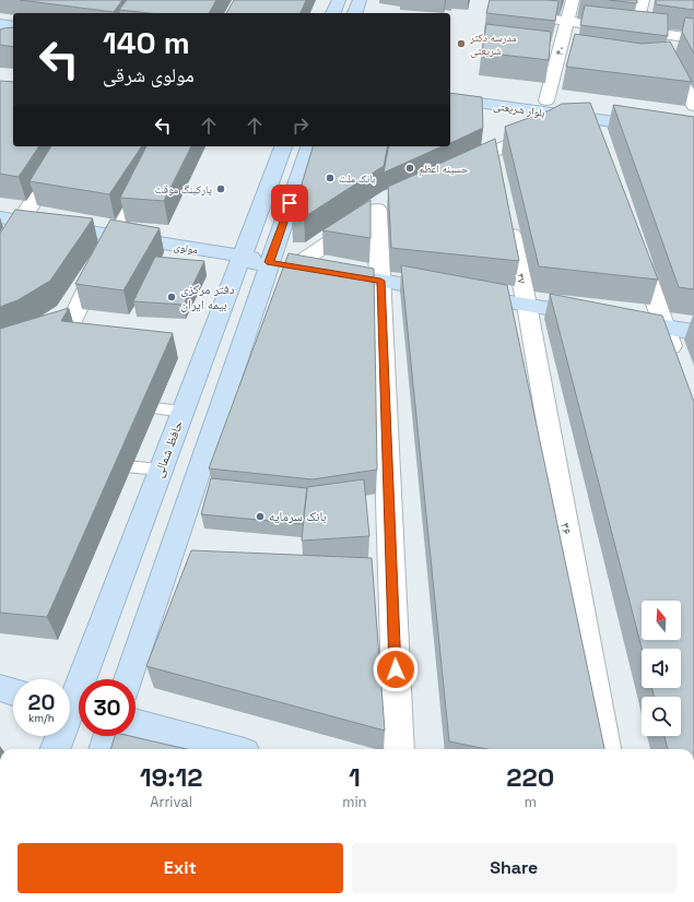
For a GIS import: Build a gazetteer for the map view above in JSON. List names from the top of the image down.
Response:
{
  "streets": {
    "main road": ["بلوار شریعتی", "مولوی", "حافظ شمالی"],
    "street": ["۴۰", "۳۷", "۳۶"]
  },
  "crossings": [
    ["۴۰", "بلوار شریعتی"],
    ["مولوی", "حافظ شمالی"],
    ["۳۷", "۳۶"]
  ],
  "places": [
    "مدرسه دکتر شریعتی",
    "حسینه اعظم",
    "بانک ملت",
    "پارکینگ موقت",
    "دفتر مرکزی بیمه ایران",
    "بانک سرمایه"
  ],
  "north": "top",
  "page": {
    "turn": ["140 m", "مولوی شرقی"],
    "speed": "20 km/h",
    "limit": "30",
    "eta": [
      "19:12",
      "Arrival",
      "1",
      "min",
      "220",
      "m"
    ],
    "buttons": ["Exit", "Share"]
  }
}
